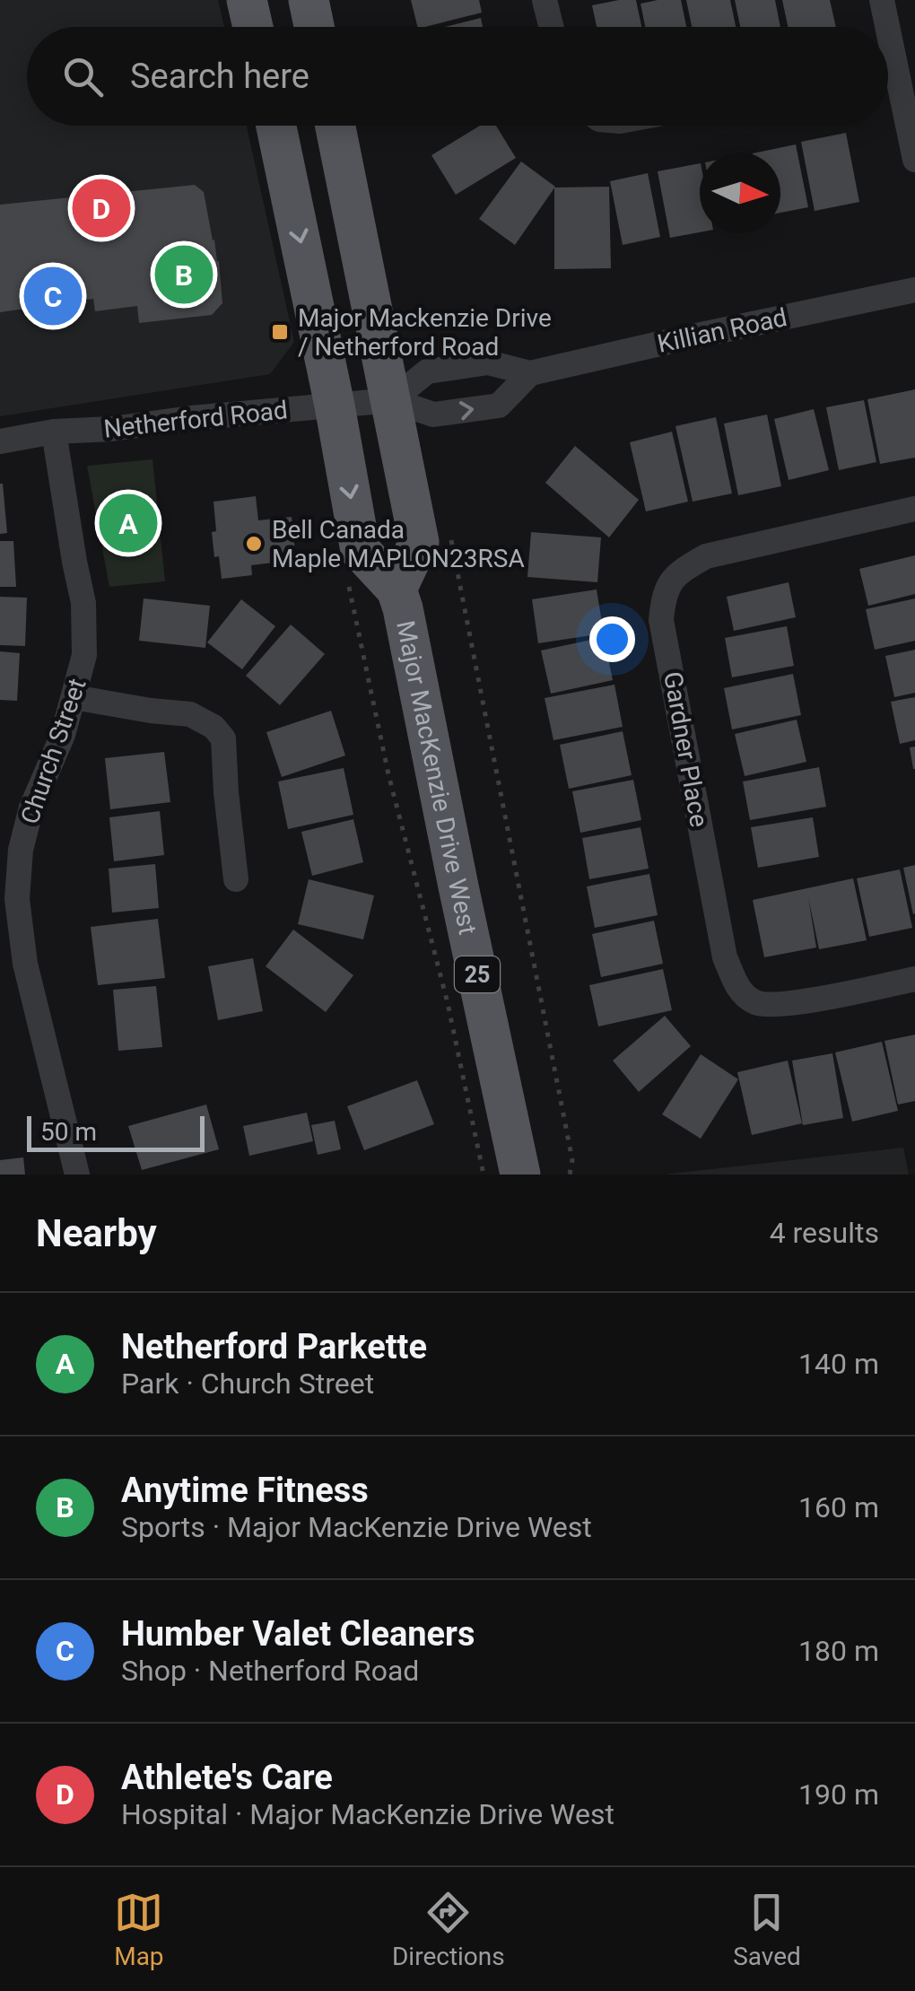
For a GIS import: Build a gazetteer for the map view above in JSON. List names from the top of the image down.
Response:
{
  "streets": {
    "main road": ["Major MacKenzie Drive West", "25"],
    "street": [
      "Killian Road",
      "Netherford Road",
      "Gardner Place",
      "Church Street"
    ]
  },
  "crossings": [
    ["Killian Road", "Netherford Road"],
    ["Killian Road", "Major MacKenzie Drive West"],
    ["Netherford Road", "Church Street"],
    ["Netherford Road", "Major MacKenzie Drive West"]
  ],
  "places": {
    "transit": ["Major Mackenzie Drive / Netherford Road"],
    "other": ["Bell Canada Maple MAPLON23RSA"]
  },
  "scale_bar": "50 m",
  "north": "right",
  "page": {
    "search": "Search here",
    "pins": [
      "D",
      "B",
      "C",
      "A"
    ],
    "scale": "50 m",
    "heading": ["Nearby", "4 results"],
    "list": [
      {
        "mark": "A",
        "name": "Netherford Parkette",
        "note": "Park · Church Street",
        "value": "140 m"
      },
      {
        "mark": "B",
        "name": "Anytime Fitness",
        "note": "Sports · Major MacKenzie Drive West",
        "value": "160 m"
      },
      {
        "mark": "C",
        "name": "Humber Valet Cleaners",
        "note": "Shop · Netherford Road",
        "value": "180 m"
      },
      {
        "mark": "D",
        "name": "Athlete's Care",
        "note": "Hospital · Major MacKenzie Drive West",
        "value": "190 m"
      }
    ],
    "nav": ["Map", "Directions", "Saved"]
  }
}
